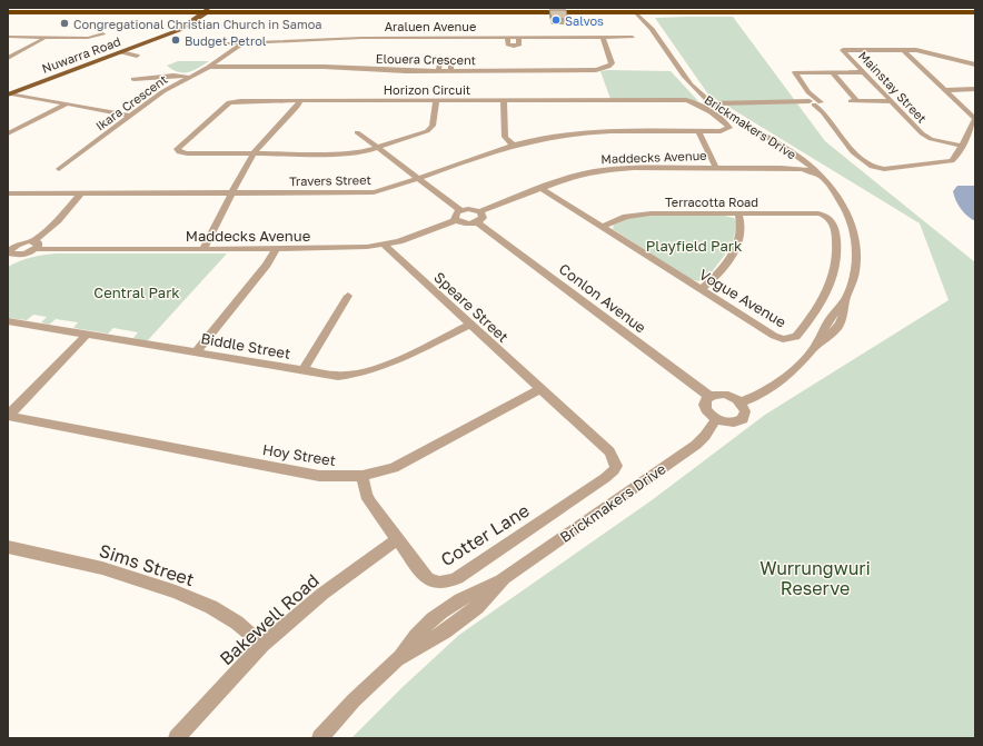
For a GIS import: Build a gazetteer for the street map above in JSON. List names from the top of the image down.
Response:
{
  "streets": {
    "main road": ["Nuwarra Road"],
    "street": [
      "Araluen Avenue",
      "Elouera Crescent",
      "Mainstay Street",
      "Horizon Circuit",
      "Ikara Crescent",
      "Brickmakers Drive",
      "Maddecks Avenue",
      "Travers Street",
      "Terracotta Road",
      "Conlon Avenue",
      "Vogue Avenue",
      "Speare Street",
      "Biddle Street",
      "Hoy Street",
      "Cotter Lane",
      "Sims Street",
      "Bakewell Road"
    ]
  },
  "crossings": [
    ["Araluen Avenue", "Elouera Crescent"],
    ["Araluen Avenue", "Ikara Crescent"],
    ["Elouera Crescent", "Ikara Crescent"],
    ["Horizon Circuit", "Travers Street"],
    ["Brickmakers Drive", "Maddecks Avenue"],
    ["Brickmakers Drive", "Conlon Avenue"],
    ["Maddecks Avenue", "Vogue Avenue"],
    ["Maddecks Avenue", "Speare Street"],
    ["Terracotta Road", "Vogue Avenue"],
    ["Speare Street", "Biddle Street"],
    ["Speare Street", "Hoy Street"],
    ["Speare Street", "Cotter Lane"],
    ["Hoy Street", "Cotter Lane"],
    ["Cotter Lane", "Bakewell Road"],
    ["Sims Street", "Bakewell Road"]
  ],
  "parks": ["Playfield Park", "Central Park", "Wurrungwuri Reserve"],
  "places": ["Salvos", "Congregational Christian Church in Samoa", "Budget Petrol"]
}
